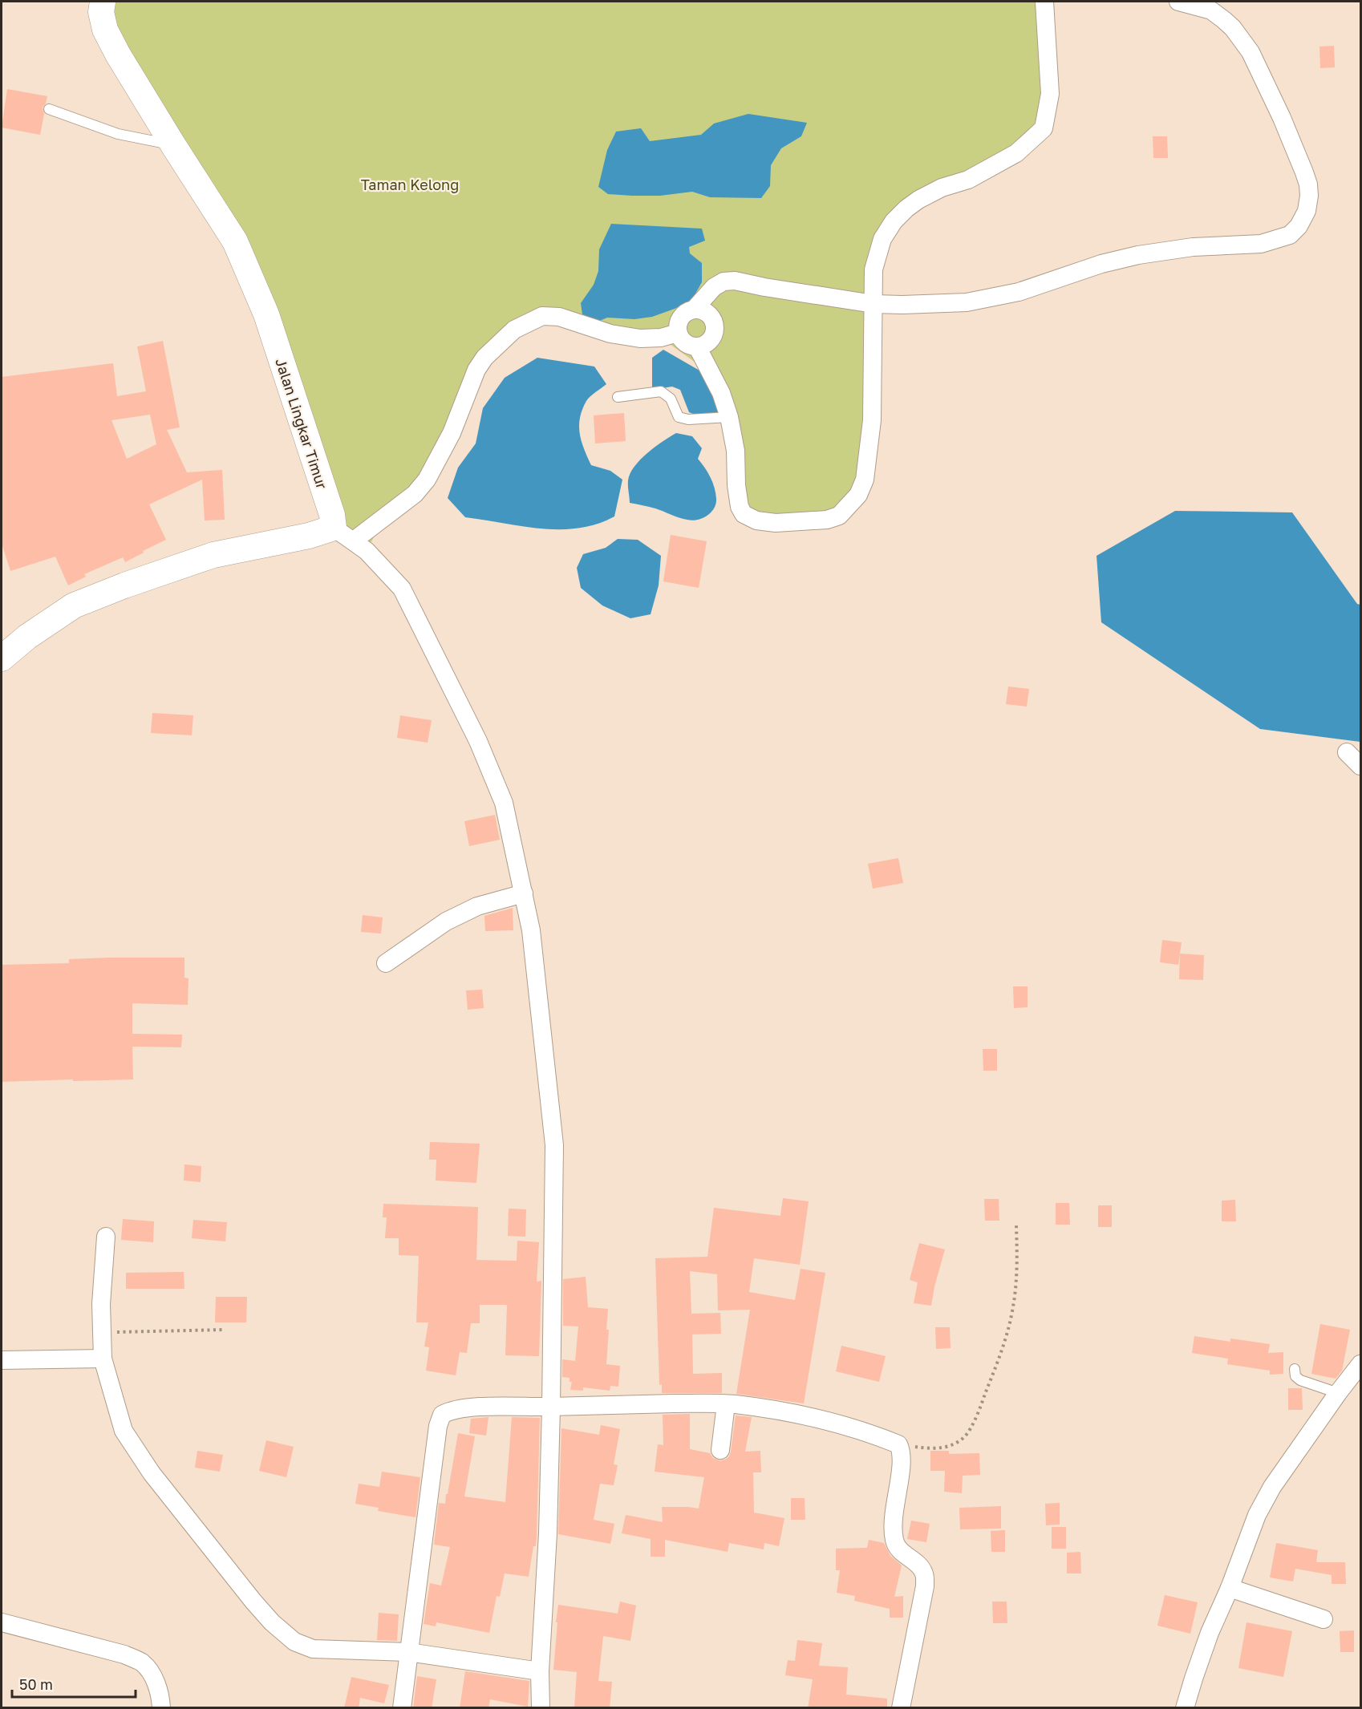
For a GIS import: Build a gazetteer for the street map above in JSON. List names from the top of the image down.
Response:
{
  "streets": {
    "main road": ["Jalan Lingkar Timur"]
  },
  "parks": ["Taman Kelong"],
  "scale_bar": "50 m"
}
